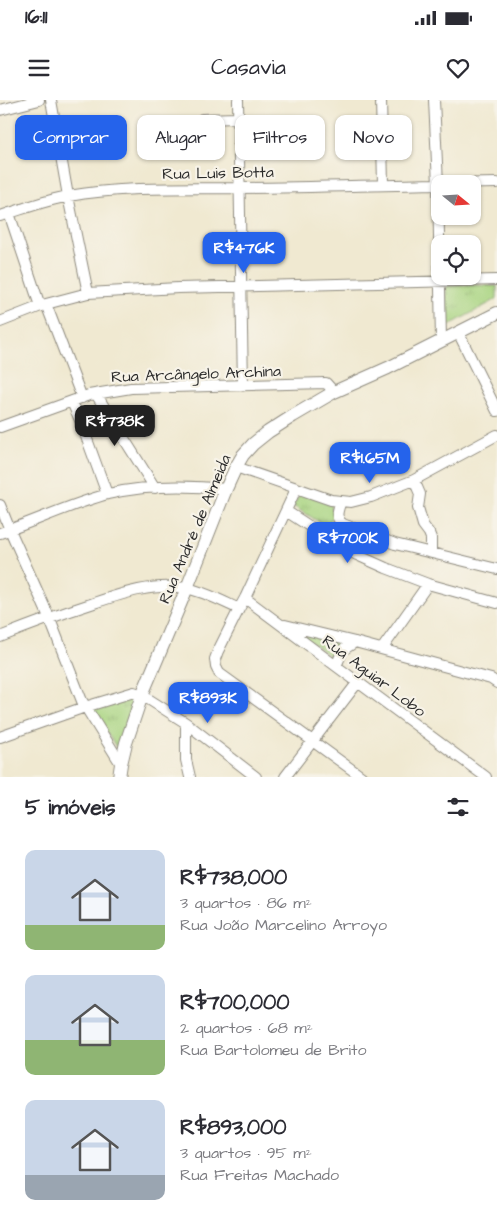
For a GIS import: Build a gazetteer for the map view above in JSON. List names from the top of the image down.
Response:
{
  "streets": {
    "main road": ["Rua André de Almeida"],
    "street": ["Rua Luis Botta", "Rua Arcângelo Archina", "Rua Aguiar Lobo"]
  },
  "crossings": [
    ["Rua Arcângelo Archina", "Rua André de Almeida"]
  ],
  "north": "right",
  "page": {
    "status": "16:11",
    "header": "Casavia",
    "chip": [
      "Comprar",
      "Alugar",
      "Filtros",
      "Novo"
    ],
    "price": [
      "R$476K",
      "R$738K",
      "R$1.65M",
      "R$700K",
      "R$893K"
    ],
    "heading": "5 imóveis",
    "list": [
      {
        "name": "R$738,000",
        "note": "3 quartos · 86 m² · Rua João Marcelino Arroyo"
      },
      {
        "name": "R$700,000",
        "note": "2 quartos · 68 m² · Rua Bartolomeu de Brito"
      },
      {
        "name": "R$893,000",
        "note": "3 quartos · 95 m² · Rua Freitas Machado"
      }
    ]
  }
}
